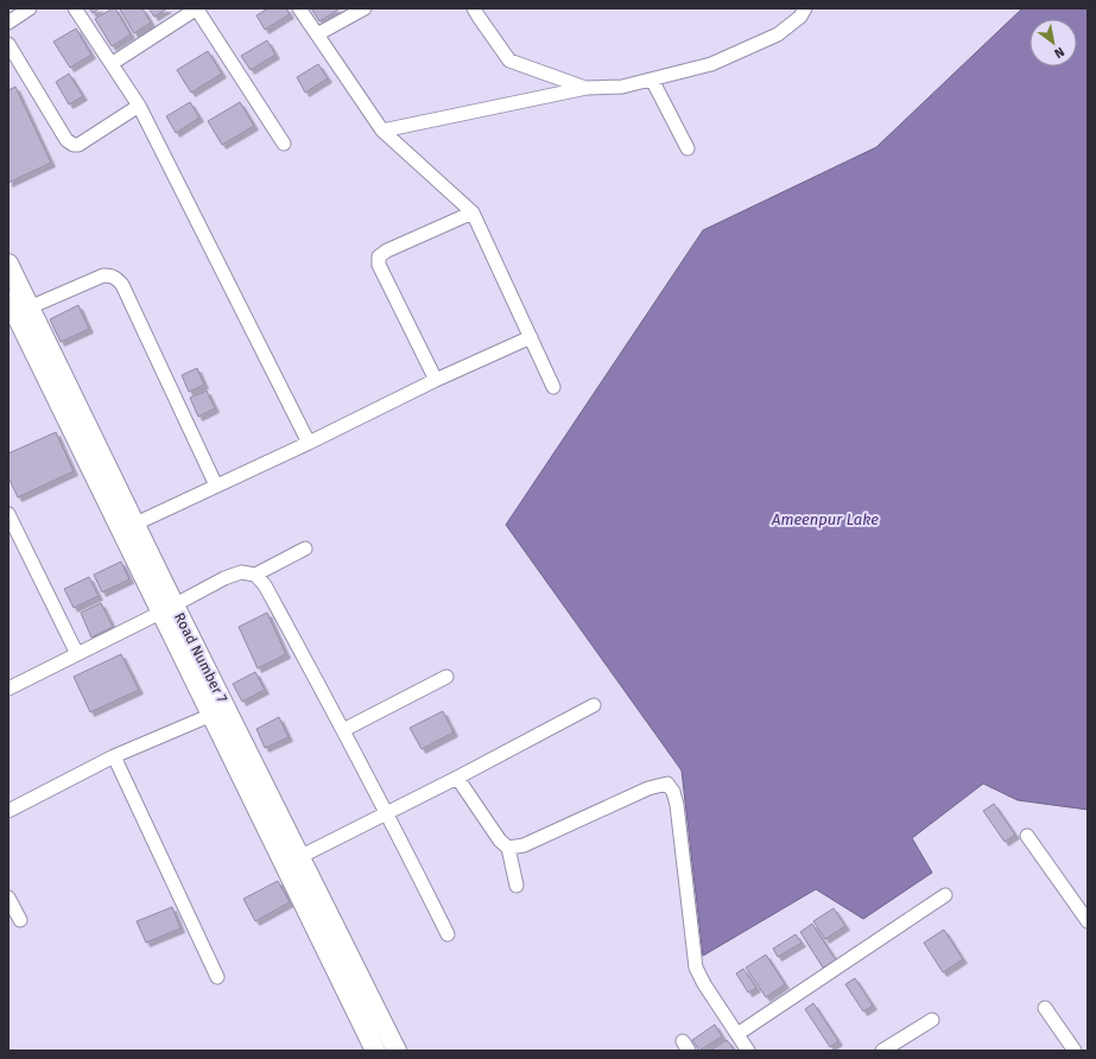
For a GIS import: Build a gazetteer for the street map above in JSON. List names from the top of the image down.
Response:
{
  "streets": {
    "street": ["Road Number 7"]
  },
  "water": ["Ameenpur Lake"],
  "north": "bottom right"
}
